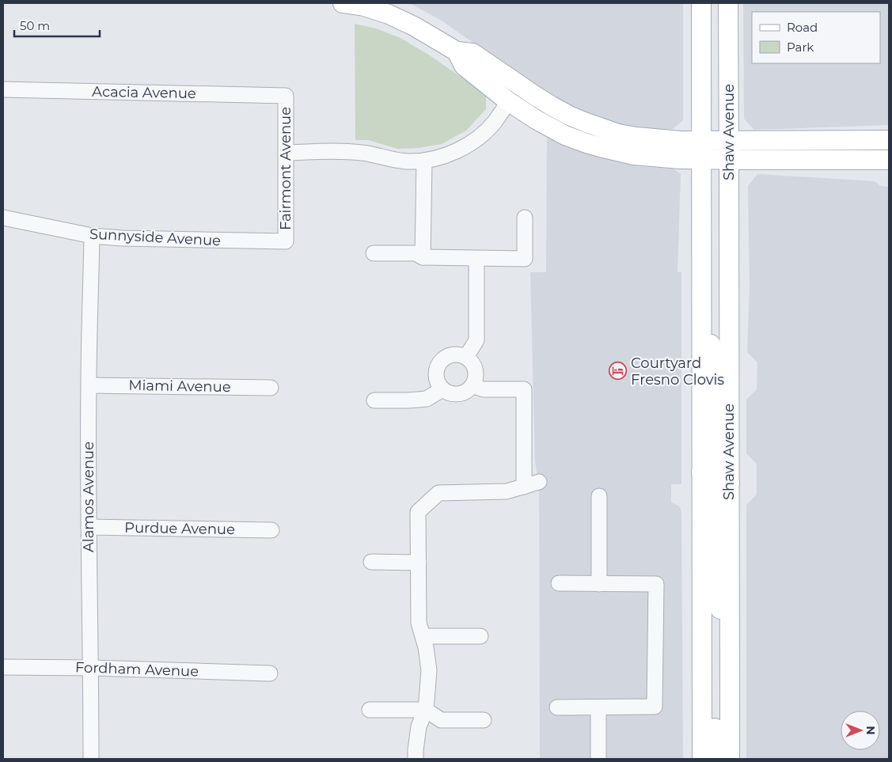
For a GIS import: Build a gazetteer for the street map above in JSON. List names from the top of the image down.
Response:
{
  "streets": {
    "main road": ["Shaw Avenue"],
    "street": [
      "Acacia Avenue",
      "Fairmont Avenue",
      "Sunnyside Avenue",
      "Miami Avenue",
      "Alamos Avenue",
      "Purdue Avenue",
      "Fordham Avenue"
    ]
  },
  "crossings": [
    ["Acacia Avenue", "Fairmont Avenue"],
    ["Fairmont Avenue", "Sunnyside Avenue"],
    ["Sunnyside Avenue", "Alamos Avenue"],
    ["Miami Avenue", "Alamos Avenue"],
    ["Alamos Avenue", "Purdue Avenue"],
    ["Alamos Avenue", "Fordham Avenue"]
  ],
  "places": {
    "hotel": ["Courtyard Fresno Clovis"]
  },
  "legend": ["Road", "Park"],
  "scale_bar": "50 m",
  "north": "right"
}
